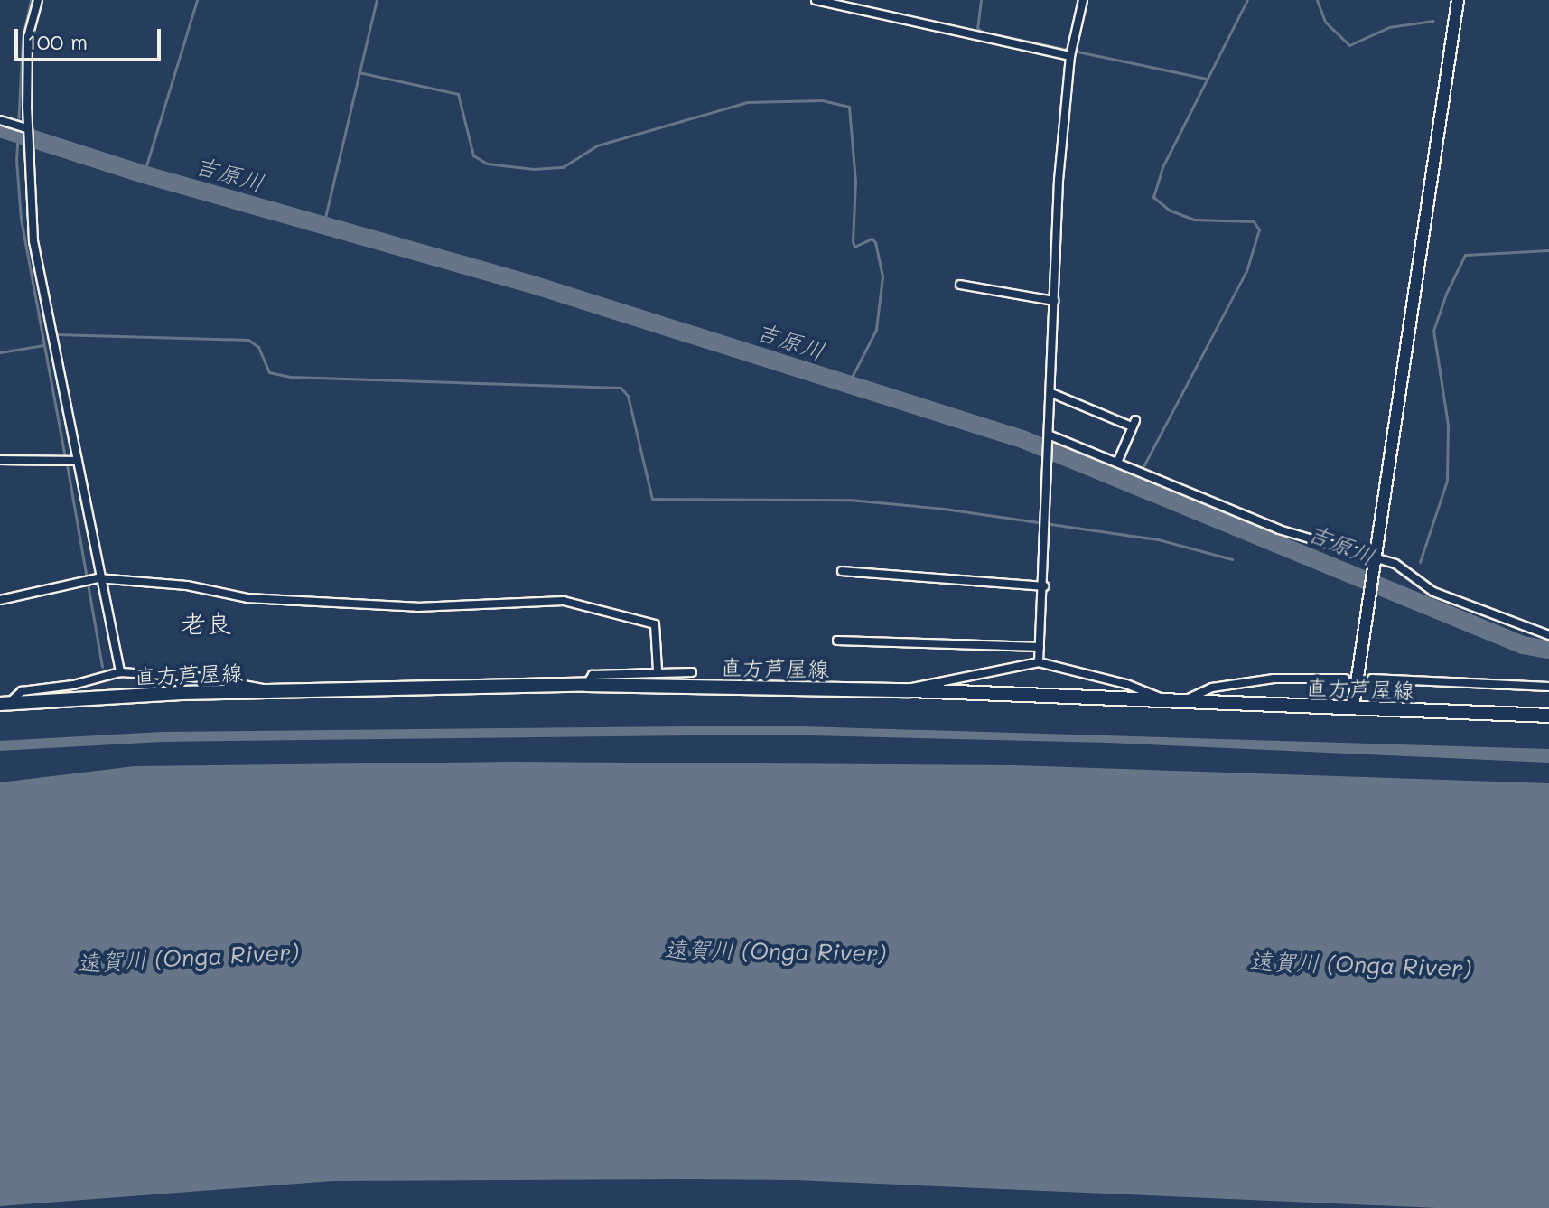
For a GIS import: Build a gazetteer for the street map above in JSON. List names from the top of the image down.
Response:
{
  "streets": {
    "main road": ["直方芦屋線"]
  },
  "districts": ["老良"],
  "water": ["吉原川", "遠賀川 (Onga River)"],
  "scale_bar": "100 m"
}
